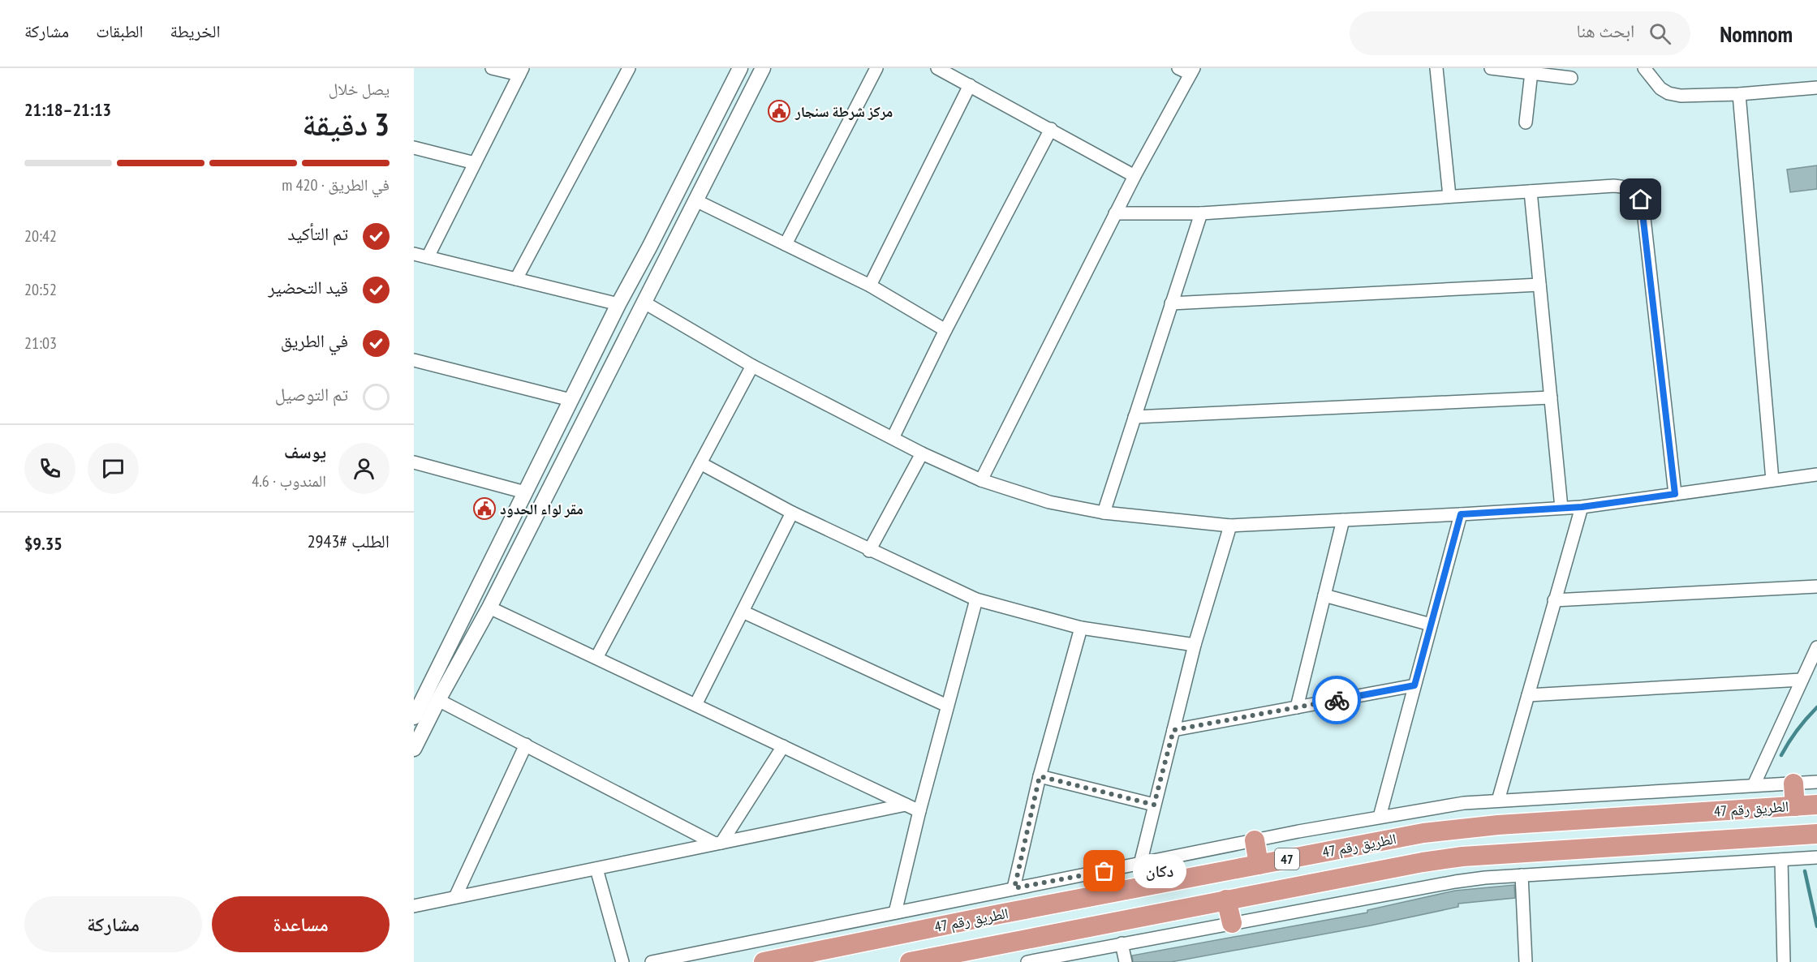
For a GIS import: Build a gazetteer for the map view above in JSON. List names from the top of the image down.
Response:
{
  "streets": {
    "highway": ["الطريق رقم 47", "47"]
  },
  "places": {
    "public building": ["مركز شرطة سنجار", "مقر لواء الحدود"],
    "other": ["دكان"]
  },
  "page": {
    "header": "Nomnom",
    "search": "ابحث هنا",
    "nav": ["الخريطة", "الطبقات", "مشاركة"],
    "heading": ["3 دقيقة", "يصل خلال", "21:13–21:18"],
    "panel": [
      "يوسف",
      "المندوب · 4.6",
      "الطلب #2943",
      "$9.35"
    ],
    "bar": "في الطريق · 420 m",
    "list": [
      ["تم التأكيد", "20:42"],
      ["قيد التحضير", "20:52"],
      ["في الطريق", "21:03"],
      "تم التوصيل"
    ],
    "bubble": "دكان",
    "buttons": ["مساعدة", "مشاركة"]
  }
}
